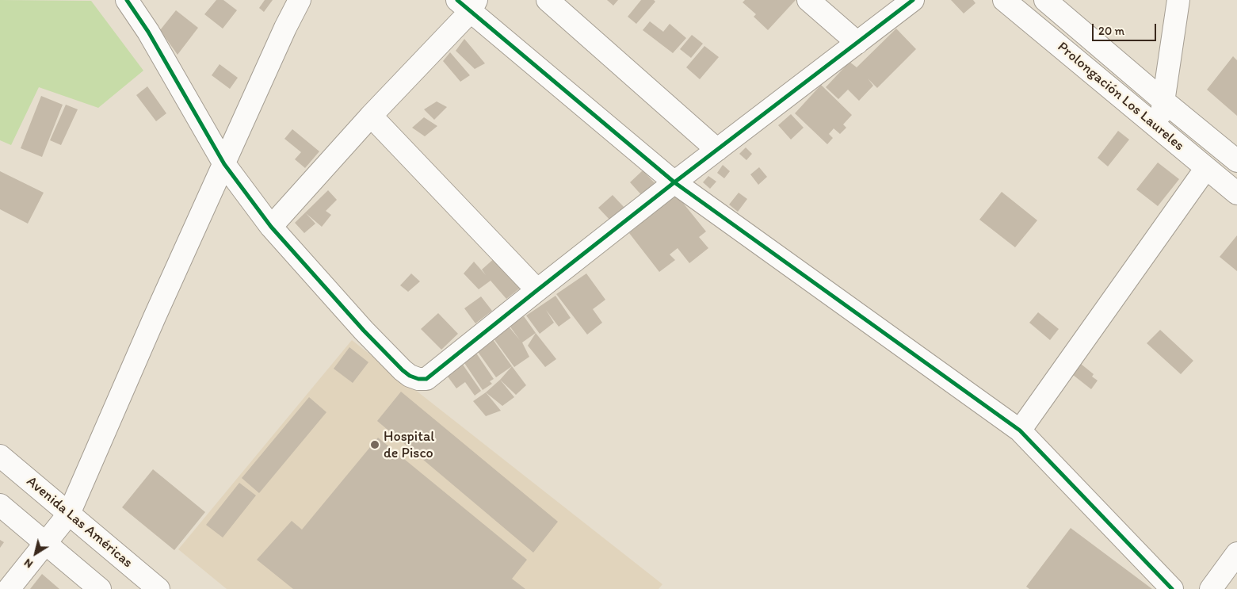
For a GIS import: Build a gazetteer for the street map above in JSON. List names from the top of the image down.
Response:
{
  "streets": {
    "street": ["Prolongación Los Laureles", "Avenida Las Américas"]
  },
  "places": ["Hospital de Pisco"],
  "scale_bar": "20 m",
  "north": "bottom left"
}
